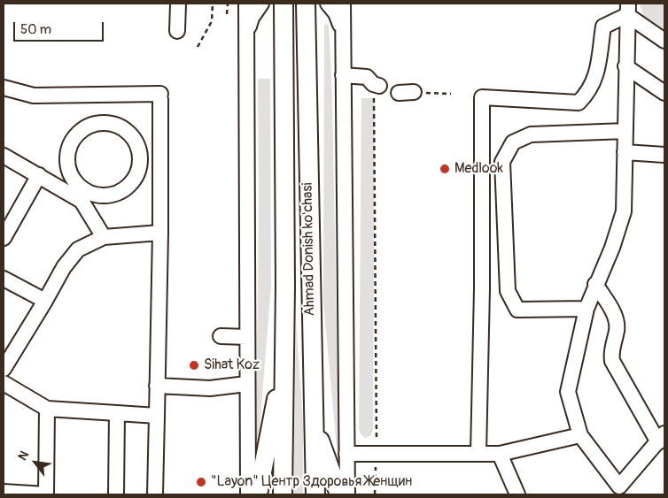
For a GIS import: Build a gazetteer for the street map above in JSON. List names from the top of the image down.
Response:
{
  "streets": {
    "main road": ["Ahmad Donish ko'chasi"]
  },
  "places": ["Medlook", "Sihat Koz", "\"Layon\" Центр Здоровья Женщин"],
  "scale_bar": "50 m",
  "north": "top left"
}
